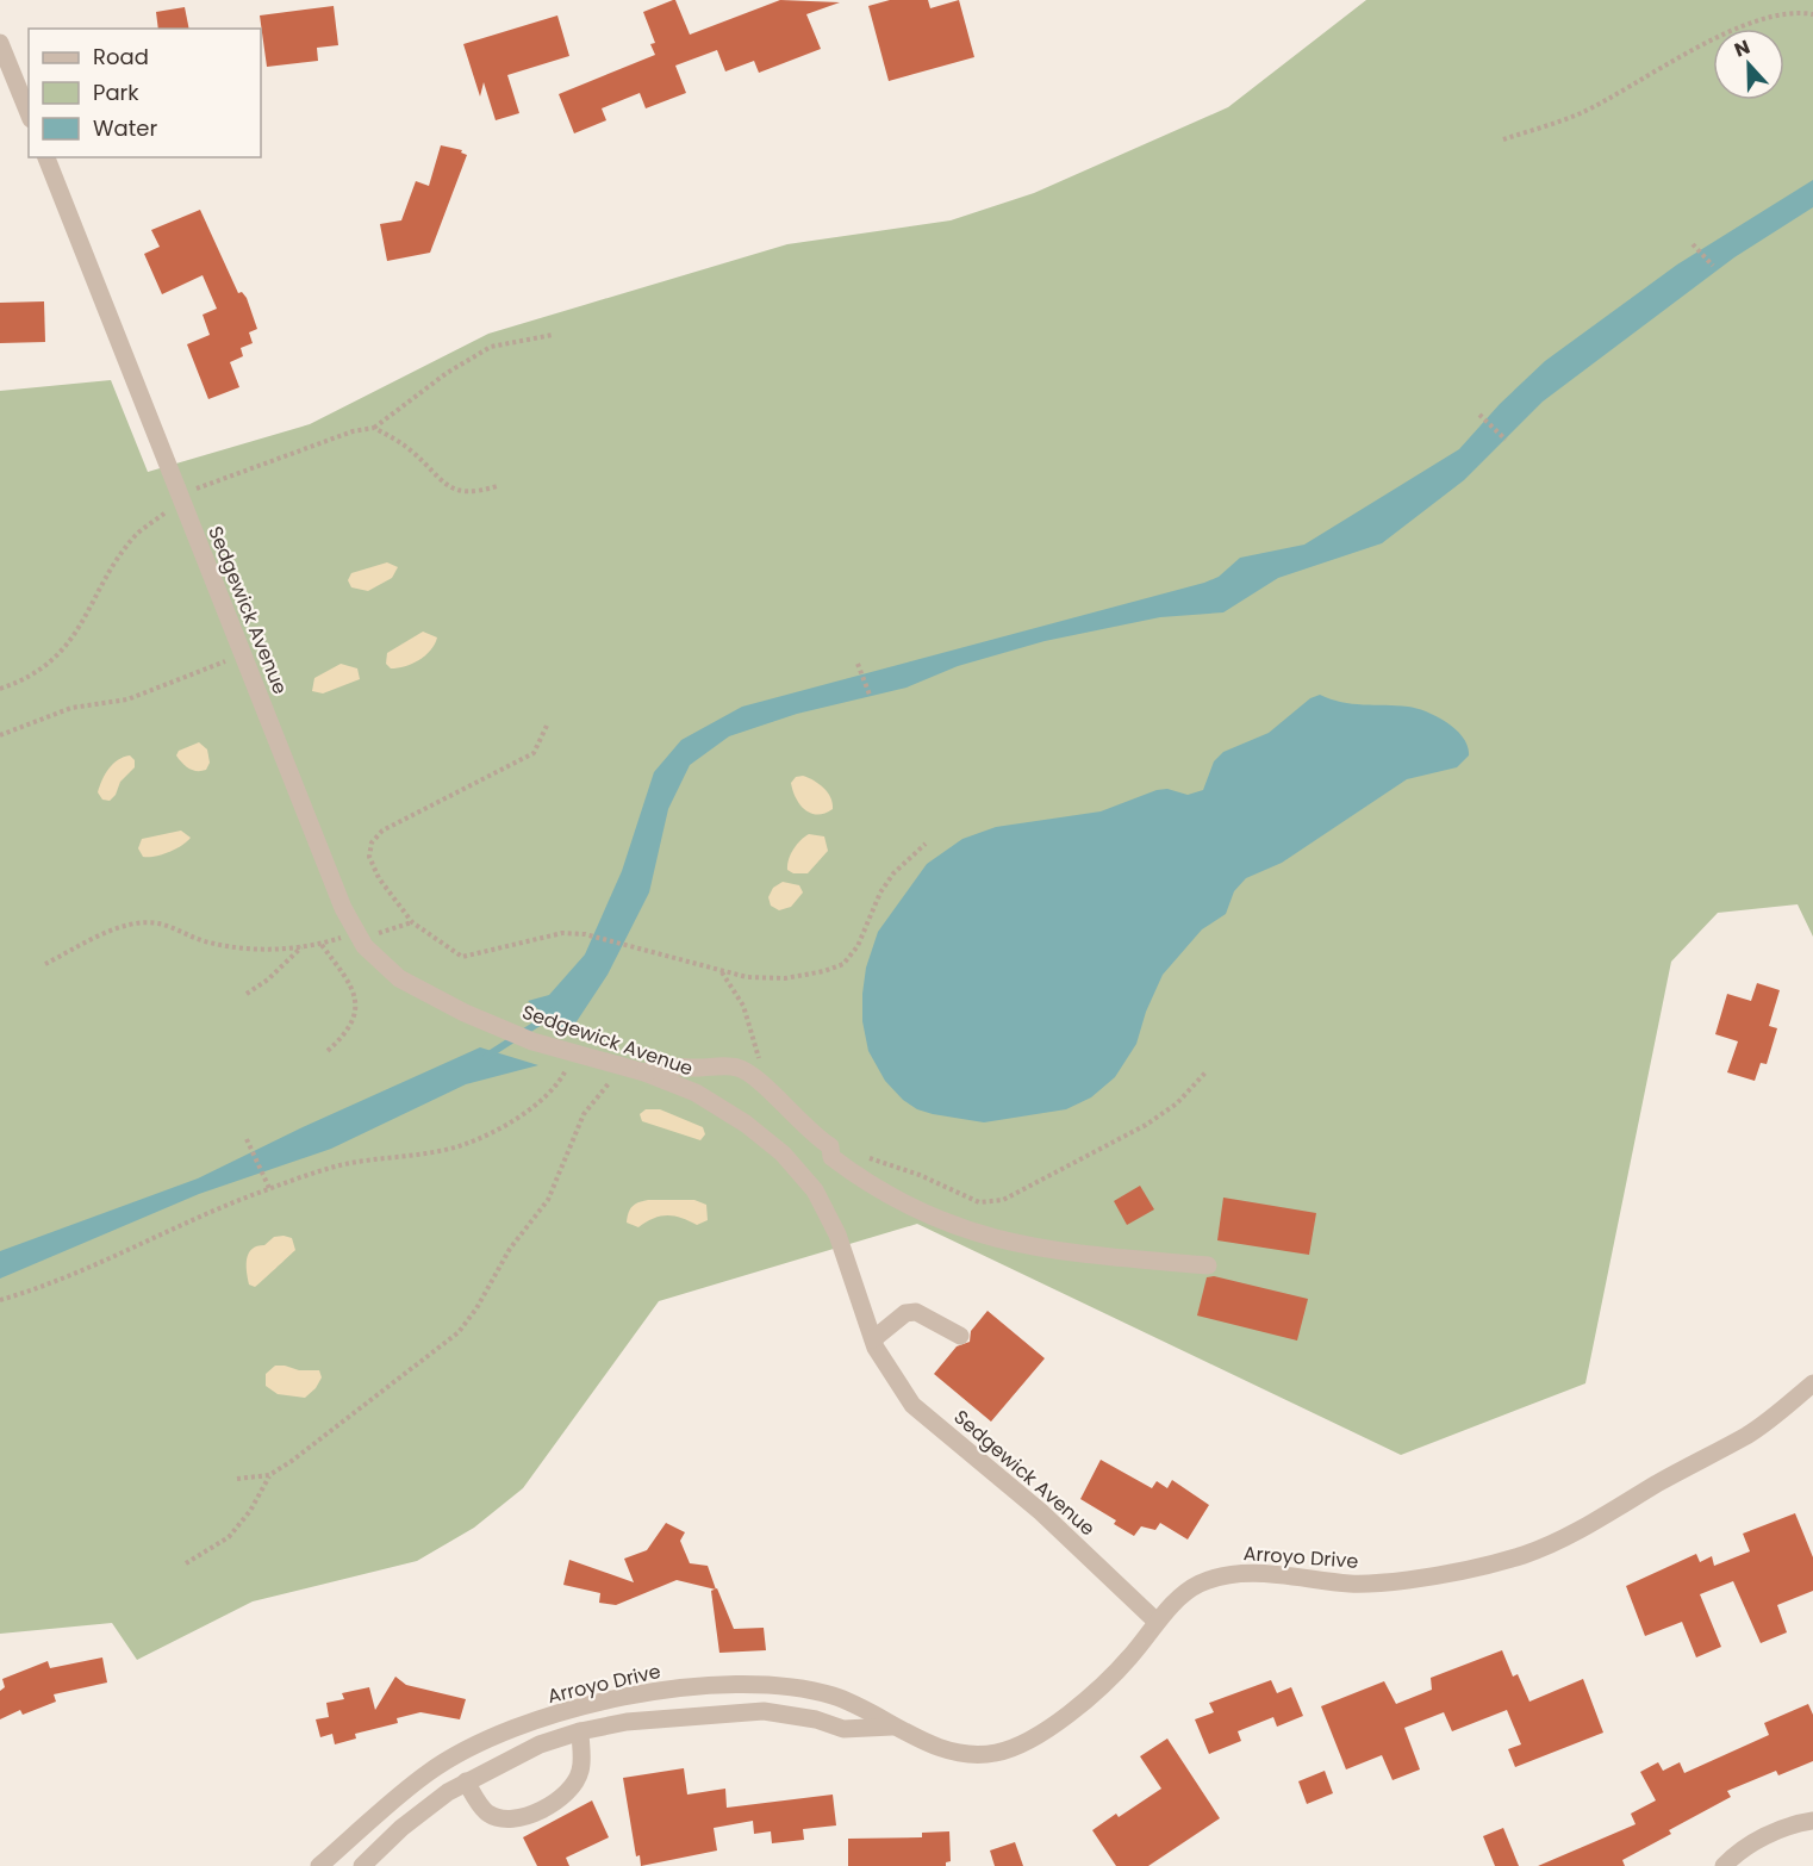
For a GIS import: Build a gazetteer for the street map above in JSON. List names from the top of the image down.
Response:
{
  "streets": {
    "street": ["Sedgewick Avenue", "Arroyo Drive"]
  },
  "crossings": [
    ["Sedgewick Avenue", "Arroyo Drive"]
  ],
  "legend": ["Road", "Park", "Water"],
  "north": "top"
}
